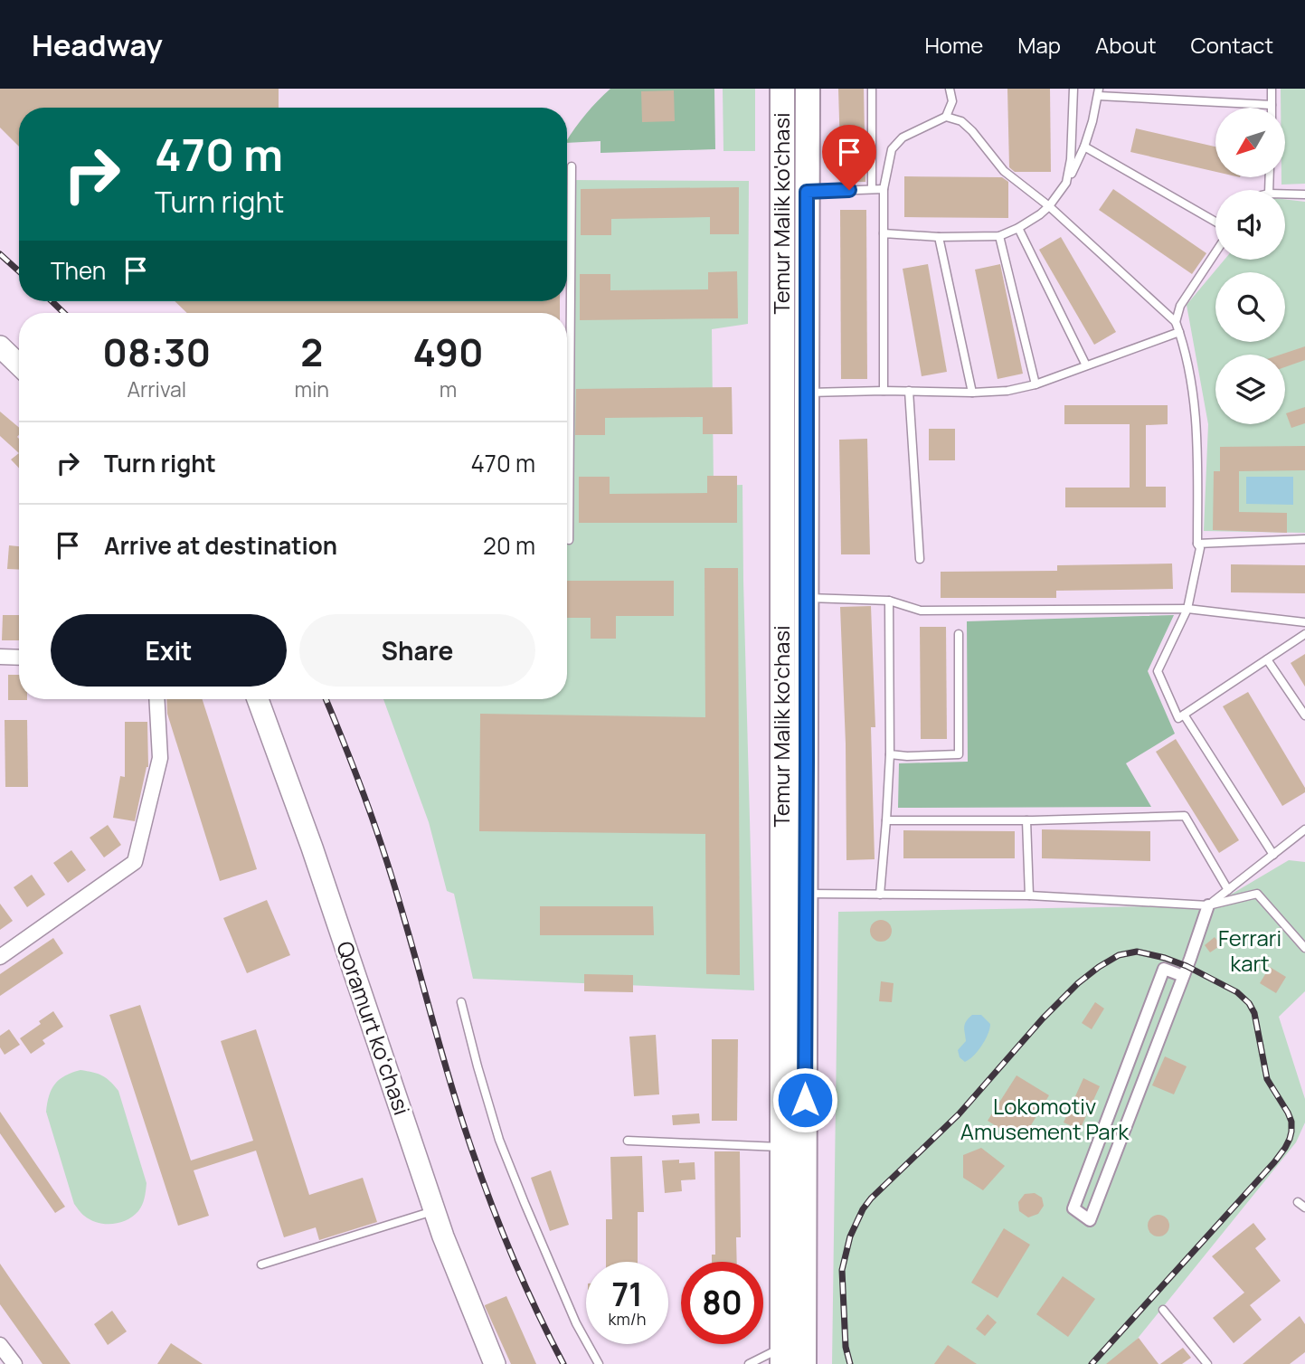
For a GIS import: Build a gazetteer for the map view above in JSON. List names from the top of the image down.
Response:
{
  "streets": {
    "highway": ["Temur Malik ko'chasi"],
    "main road": ["Qoramurt koʻchasi"]
  },
  "parks": ["Ferrari kart", "Lokomotiv Amusement Park"],
  "north": "bottom left",
  "page": {
    "header": "Headway",
    "nav": [
      "Home",
      "Map",
      "About",
      "Contact"
    ],
    "turn": ["470 m", "Turn right"],
    "then": "Then",
    "eta": [
      "08:30",
      "Arrival",
      "2",
      "min",
      "490",
      "m"
    ],
    "list": [
      {
        "name": "Turn right",
        "value": "470 m"
      },
      {
        "name": "Arrive at destination",
        "value": "20 m"
      }
    ],
    "buttons": ["Exit", "Share"],
    "speed": "71 km/h",
    "limit": "80"
  }
}
